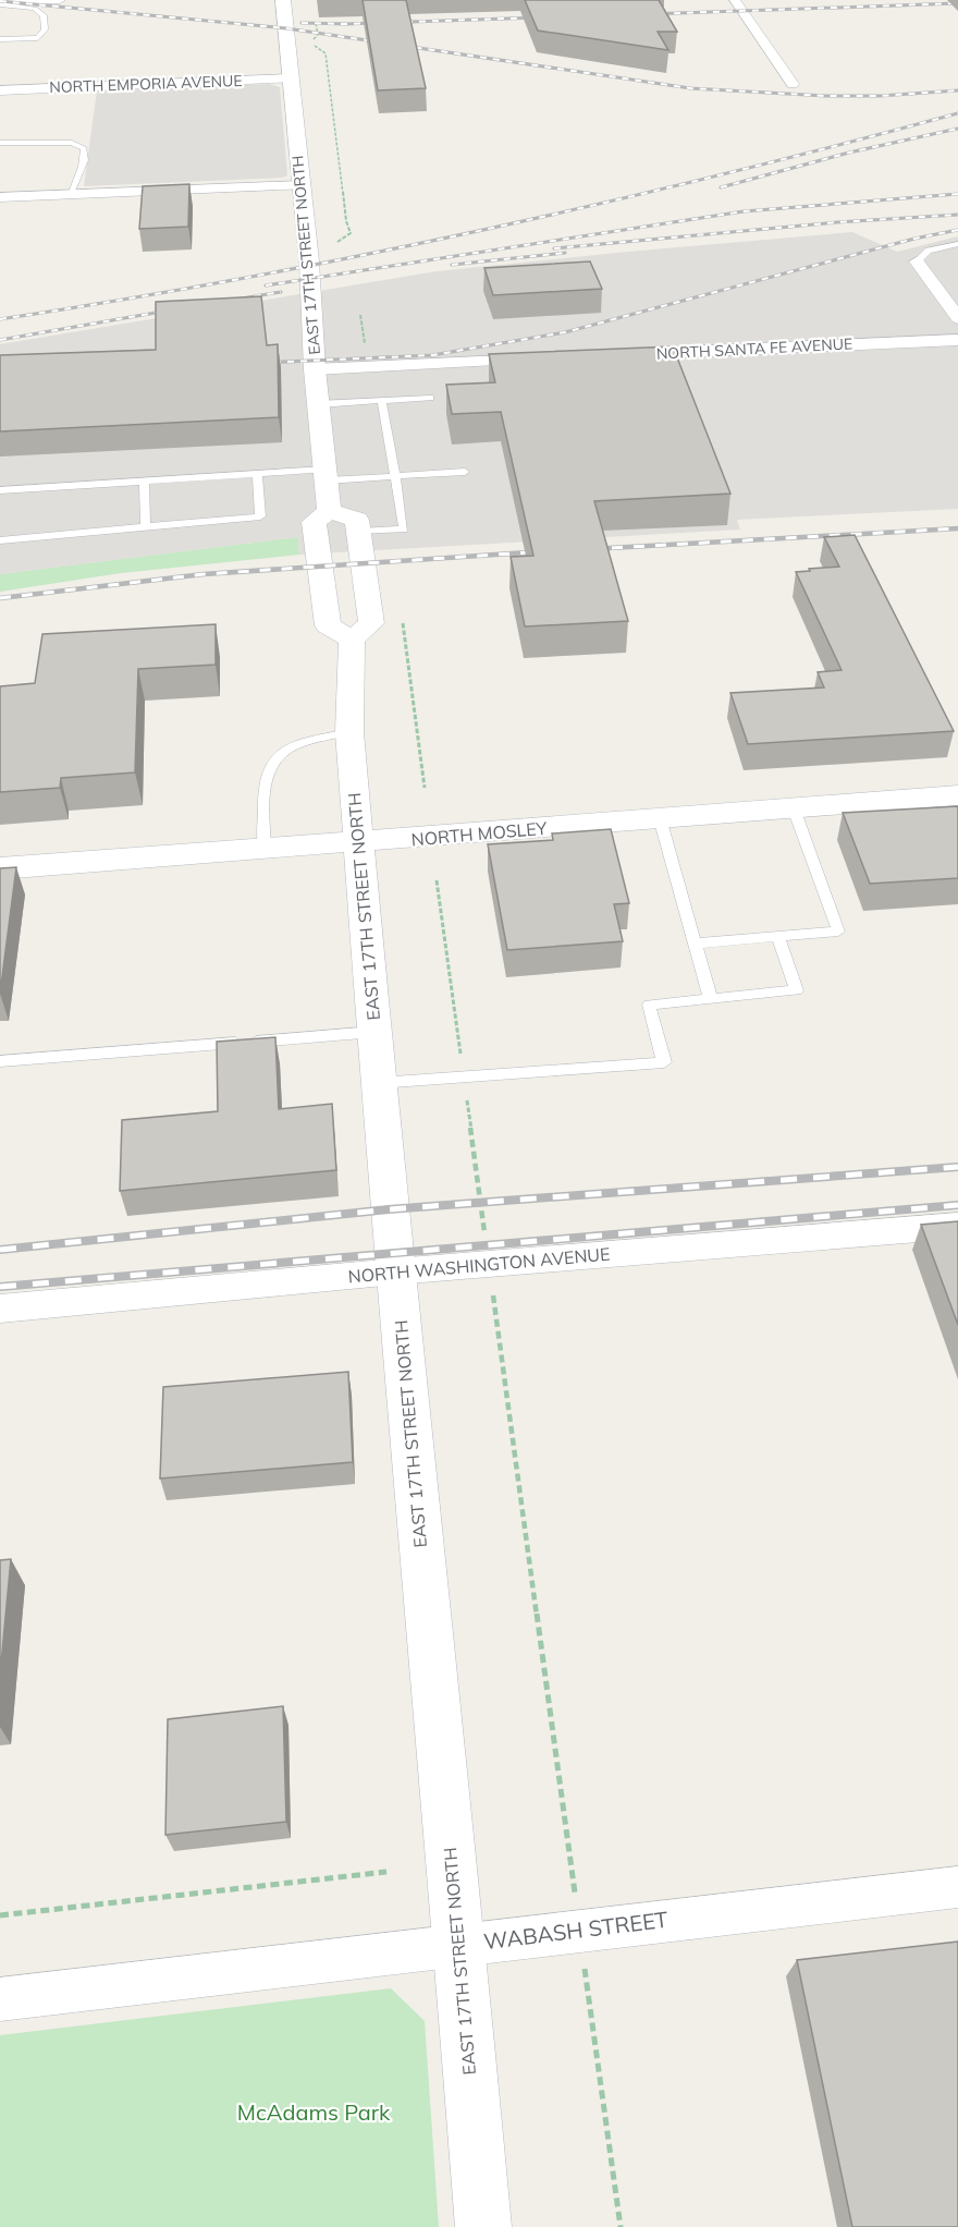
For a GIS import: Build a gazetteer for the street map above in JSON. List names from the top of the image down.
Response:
{
  "streets": {
    "street": [
      "NORTH EMPORIA AVENUE",
      "EAST 17TH STREET NORTH",
      "NORTH SANTA FE AVENUE",
      "NORTH MOSLEY",
      "NORTH WASHINGTON AVENUE",
      "WABASH STREET"
    ]
  },
  "crossings": [
    ["NORTH EMPORIA AVENUE", "EAST 17TH STREET NORTH"],
    ["EAST 17TH STREET NORTH", "NORTH MOSLEY"],
    ["EAST 17TH STREET NORTH", "NORTH WASHINGTON AVENUE"],
    ["EAST 17TH STREET NORTH", "WABASH STREET"]
  ],
  "parks": ["McAdams Park"]
}
